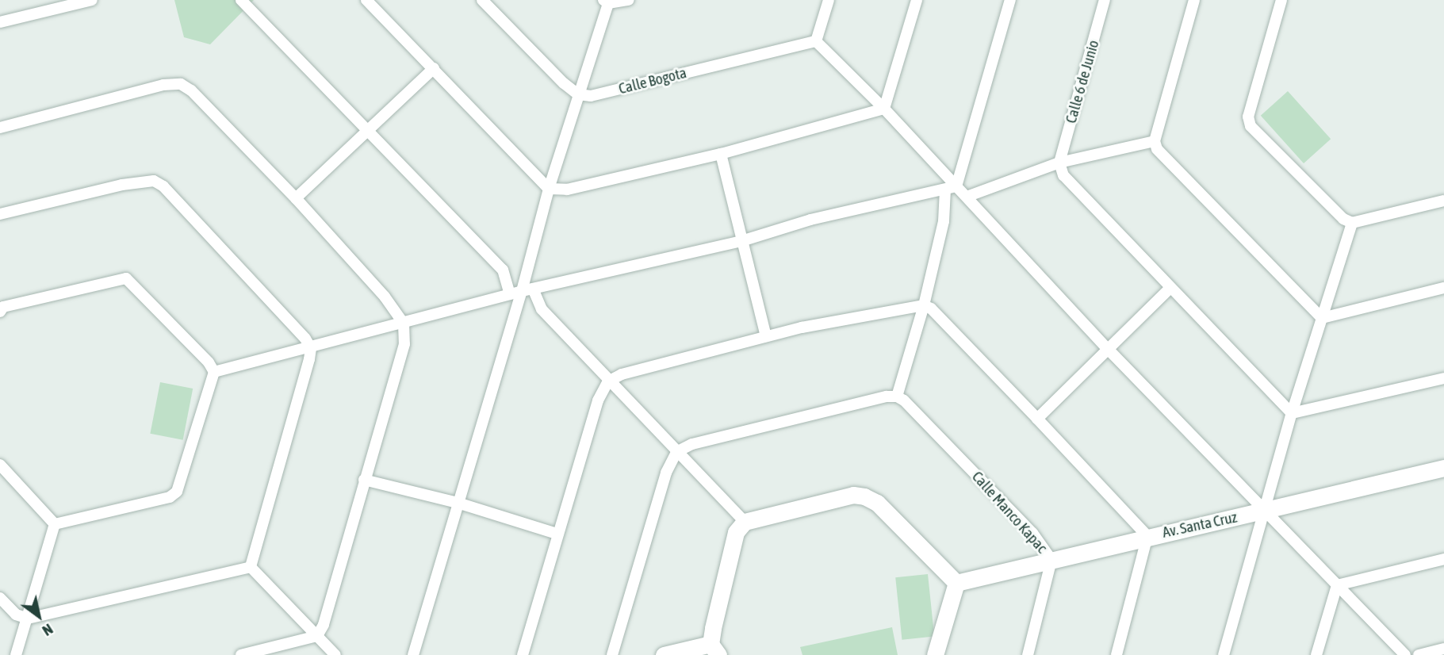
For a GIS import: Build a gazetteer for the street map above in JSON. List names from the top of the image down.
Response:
{
  "streets": {
    "street": [
      "Calle Bogota",
      "Calle 6 de Junio",
      "Calle Manco Kapac",
      "Av. Santa Cruz"
    ]
  },
  "crossings": [
    ["Calle Manco Kapac", "Av. Santa Cruz"]
  ],
  "north": "bottom right"
}
